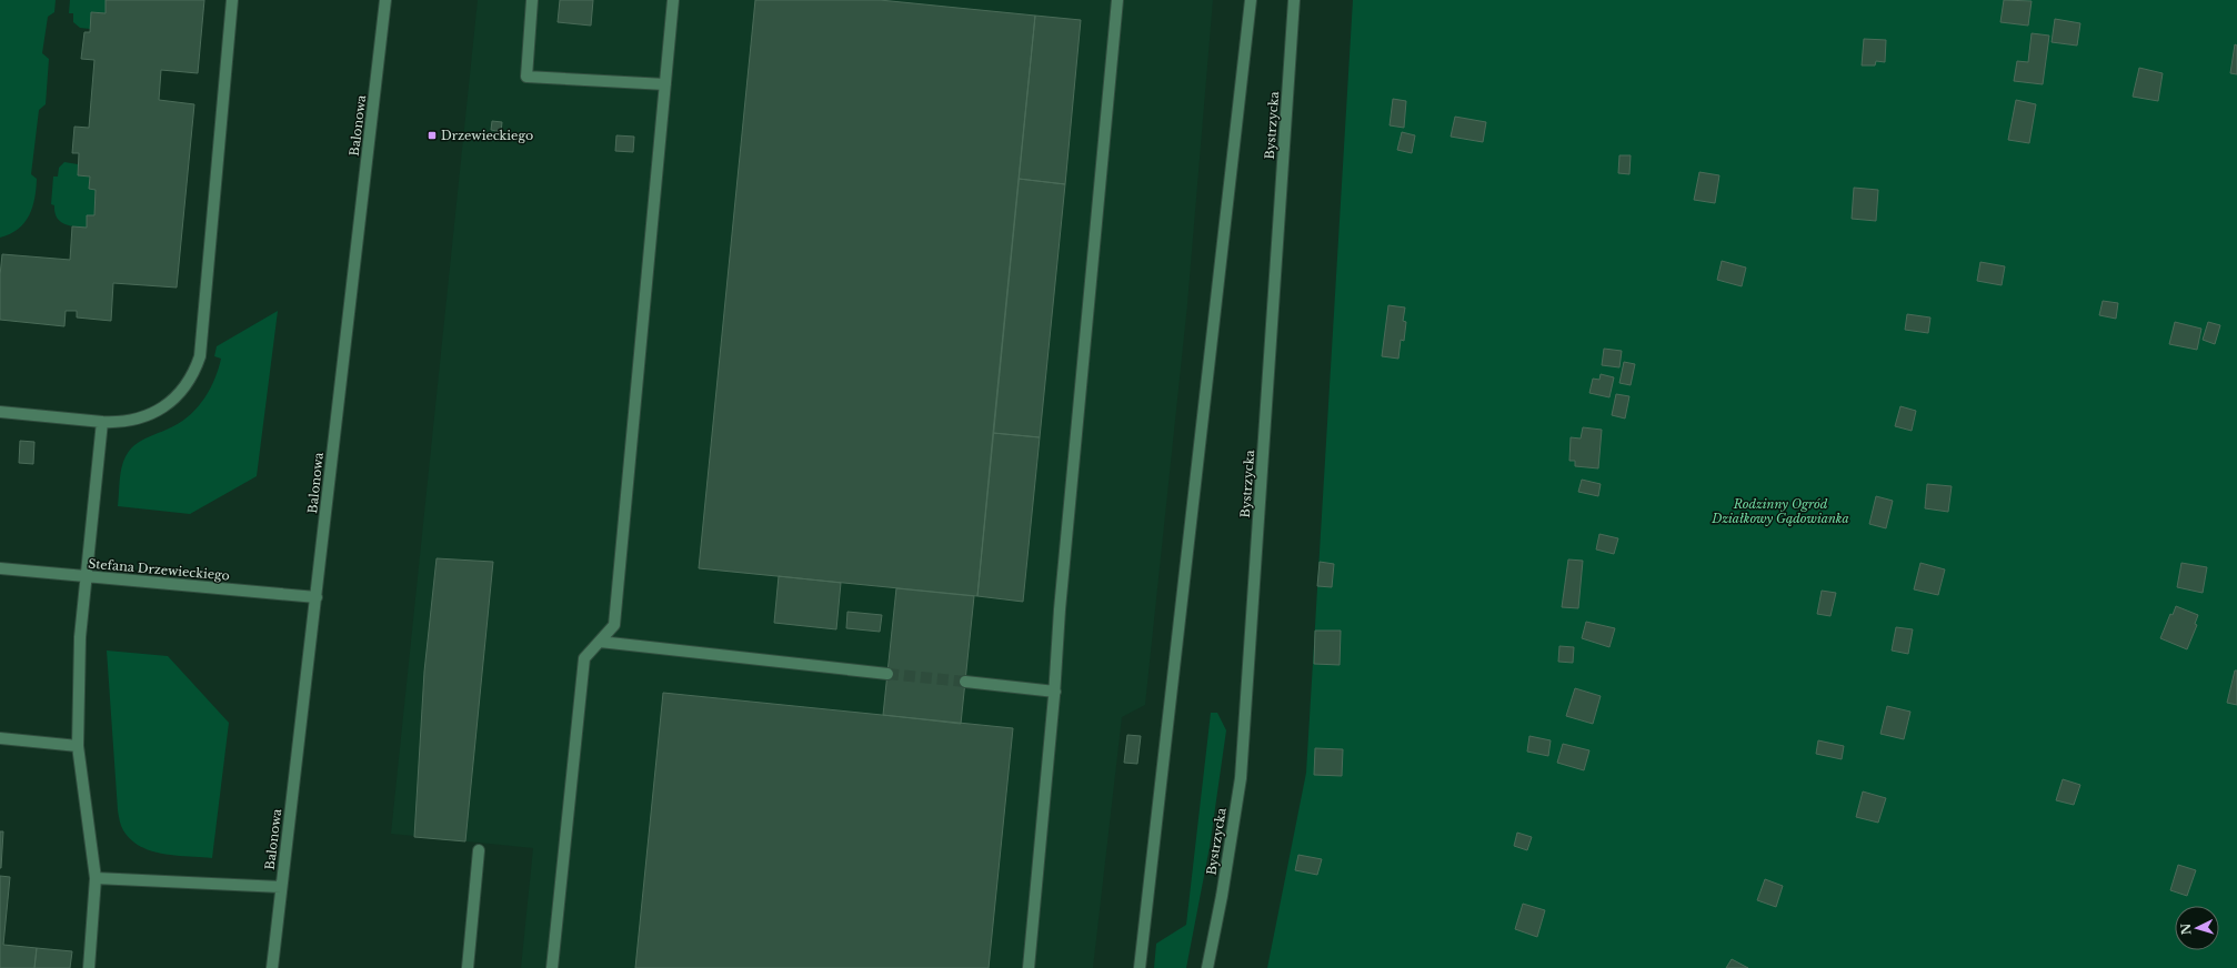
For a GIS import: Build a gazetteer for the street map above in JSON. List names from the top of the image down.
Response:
{
  "streets": {
    "street": ["Balonowa", "Bystrzycka", "Stefana Drzewieckiego"]
  },
  "crossings": [
    ["Balonowa", "Stefana Drzewieckiego"]
  ],
  "parks": ["Rodzinny Ogród Działkowy Gądowianka"],
  "places": {
    "transit": ["Drzewieckiego"]
  },
  "north": "left"
}
